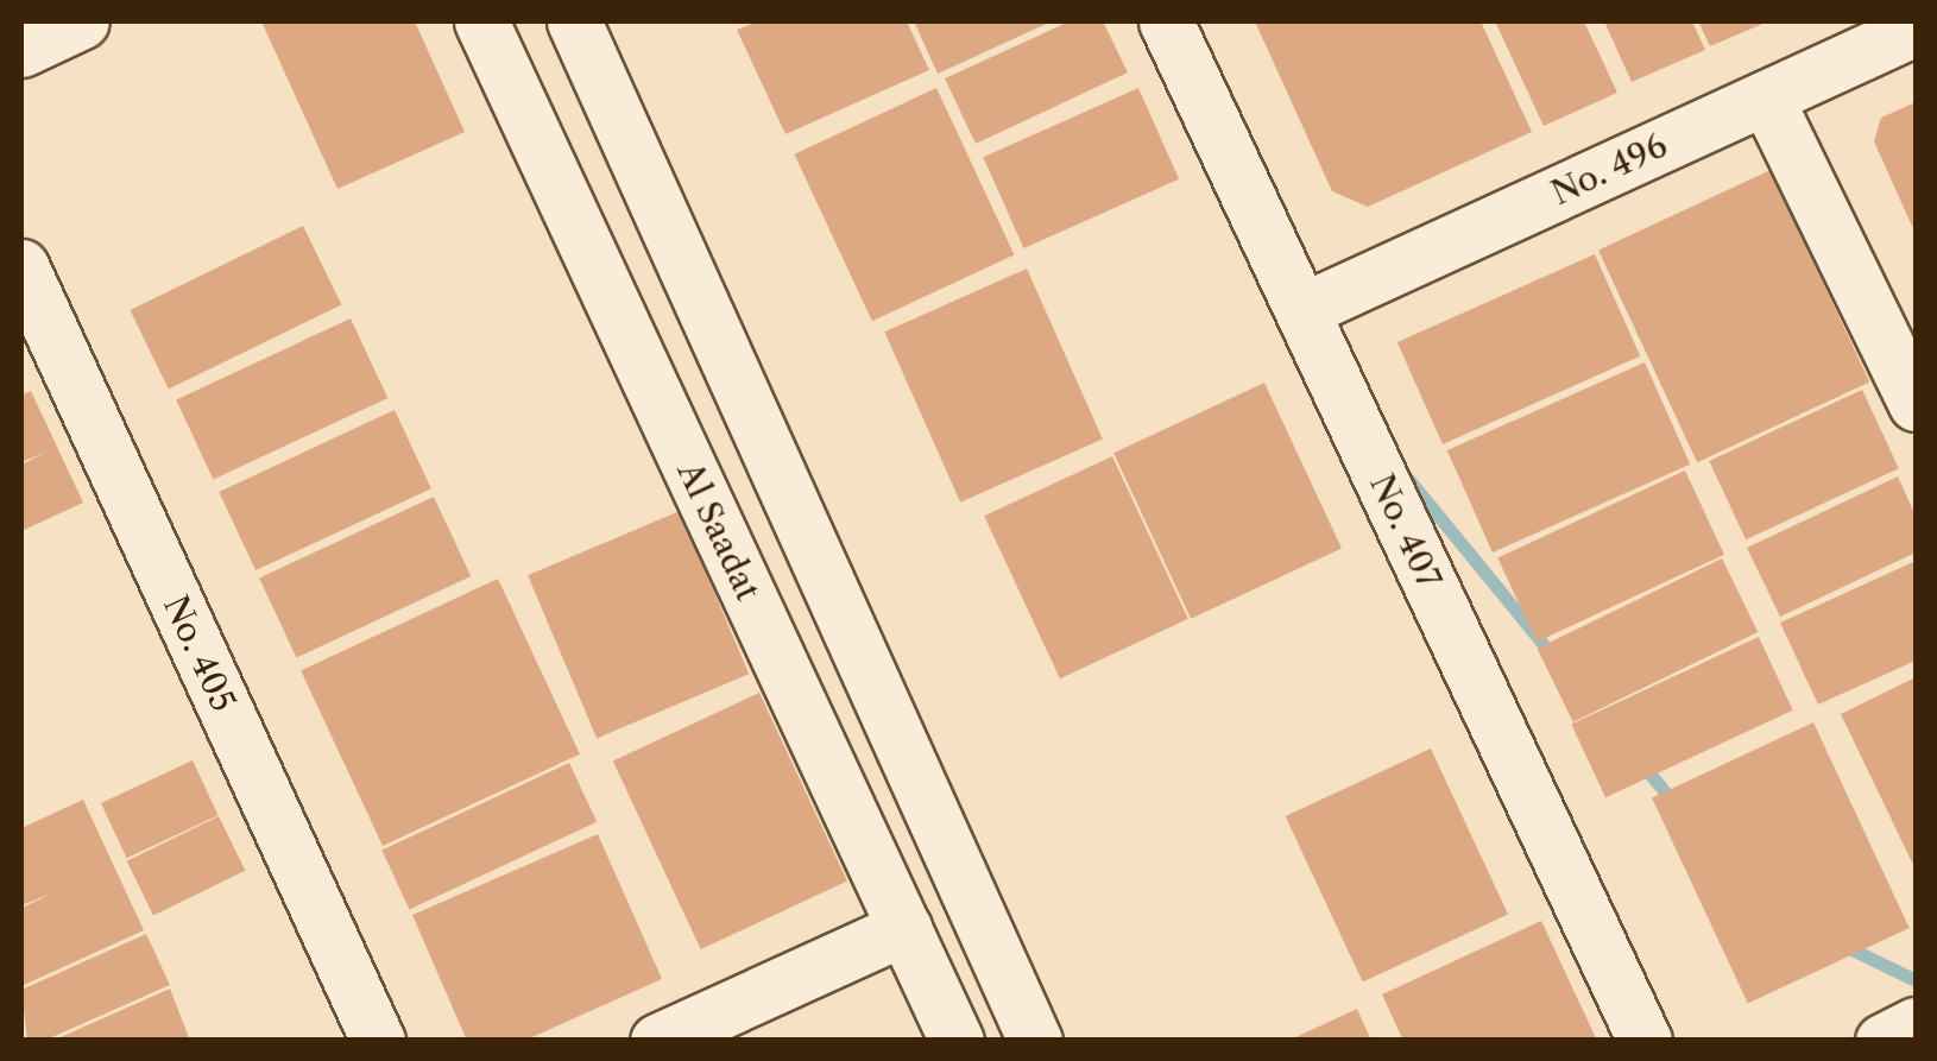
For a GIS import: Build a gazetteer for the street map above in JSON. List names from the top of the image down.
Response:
{
  "streets": {
    "street": [
      "No. 496",
      "Al Saadat",
      "No. 407",
      "No. 405"
    ]
  },
  "crossings": [
    ["No. 496", "No. 407"]
  ]
}
